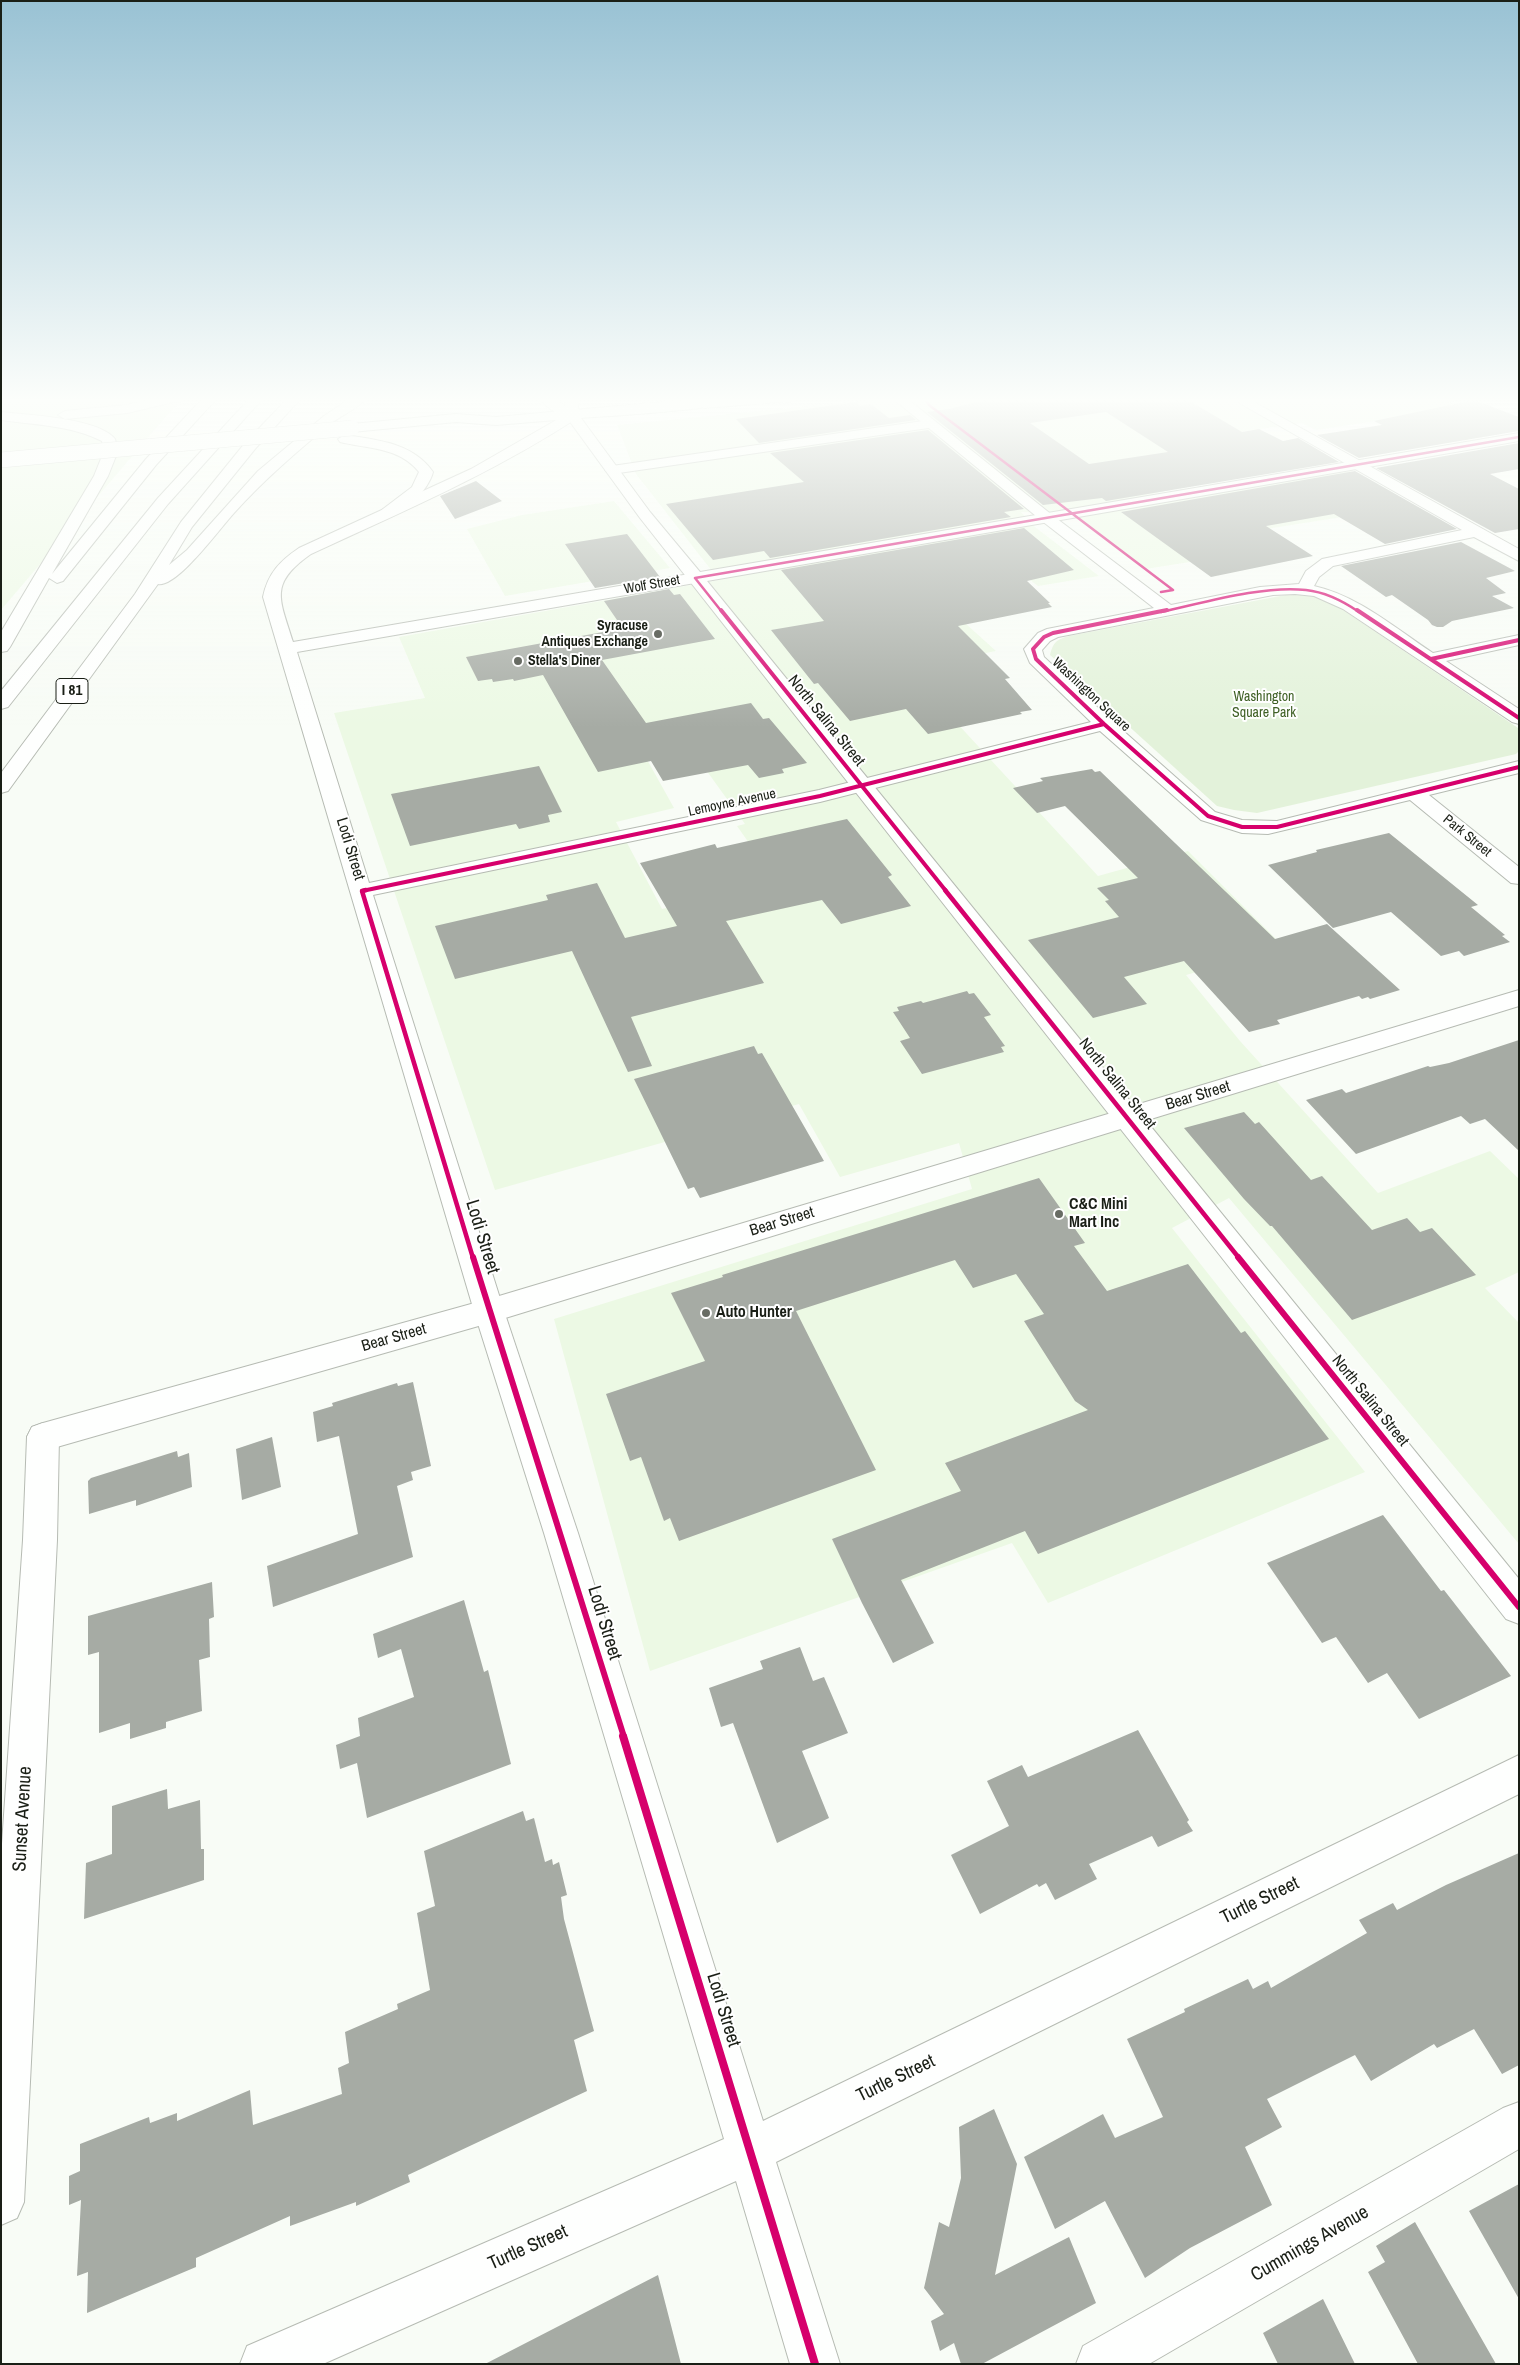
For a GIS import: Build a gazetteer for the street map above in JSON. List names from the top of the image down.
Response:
{
  "streets": {
    "main road": [
      "Wolf Street",
      "I 81",
      "Washington Square",
      "North Salina Street",
      "Lemoyne Avenue",
      "Park Street",
      "Lodi Street",
      "Bear Street",
      "Sunset Avenue",
      "Turtle Street",
      "Cummings Avenue"
    ]
  },
  "crossings": [
    ["Wolf Street", "North Salina Street"],
    ["Wolf Street", "Lodi Street"],
    ["Washington Square", "Lemoyne Avenue"],
    ["Washington Square", "Park Street"],
    ["North Salina Street", "Lemoyne Avenue"],
    ["North Salina Street", "Bear Street"],
    ["Lemoyne Avenue", "Lodi Street"],
    ["Lodi Street", "Bear Street"],
    ["Lodi Street", "Turtle Street"],
    ["Bear Street", "Sunset Avenue"]
  ],
  "parks": ["Washington Square Park"],
  "places": [
    "Syracuse Antiques Exchange",
    "Stella's Diner",
    "C&C Mini Mart Inc",
    "Auto Hunter"
  ]
}
